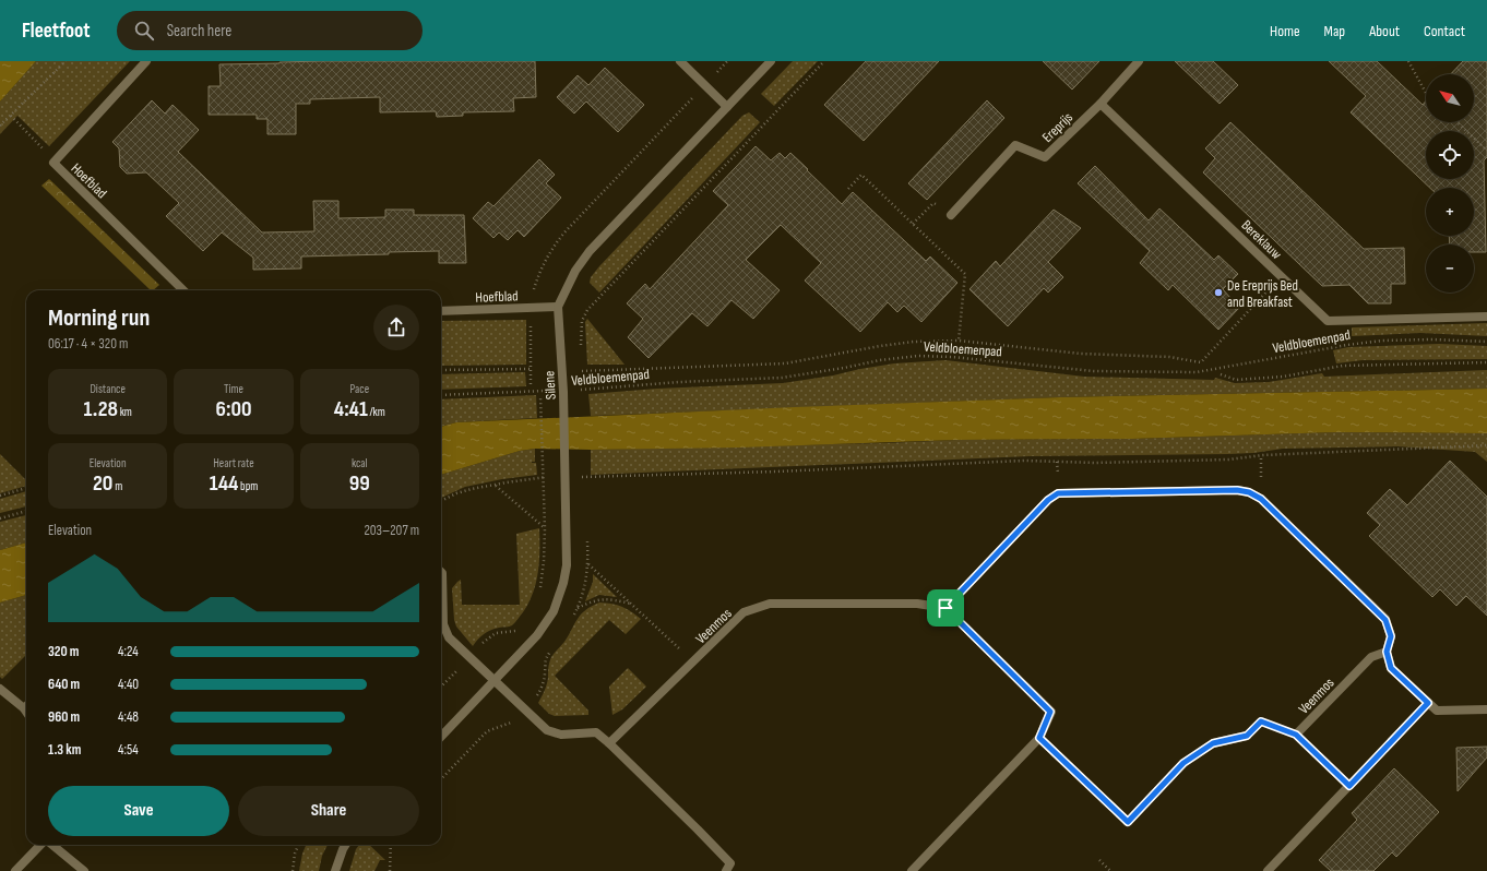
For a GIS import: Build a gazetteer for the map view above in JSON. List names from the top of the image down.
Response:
{
  "streets": {
    "street": [
      "Ereprijs",
      "Hoefblad",
      "Bereklauw",
      "Silene",
      "Veenmos"
    ],
    "path": ["Veldbloemenpad"]
  },
  "crossings": [
    ["Ereprijs", "Bereklauw"],
    ["Hoefblad", "Silene"],
    ["Veldbloemenpad", "Silene"]
  ],
  "places": ["De Ereprijs Bed and Breakfast"],
  "north": "top left",
  "page": {
    "header": "Fleetfoot",
    "search": "Search here",
    "nav": [
      "Home",
      "Map",
      "About",
      "Contact"
    ],
    "map_buttons": ["+", "−"],
    "heading": ["Morning run", "06:17 · 4 × 320 m"],
    "stats": [
      ["Distance", "1.28 km"],
      ["Time", "6:00"],
      ["Pace", "4:41 /km"],
      ["Elevation", "20 m"],
      ["Heart rate", "144 bpm"],
      ["kcal", "99"]
    ],
    "chart": ["Elevation", "203–207 m"],
    "list": [
      {
        "name": "320 m",
        "note": "4:24"
      },
      {
        "name": "640 m",
        "note": "4:40"
      },
      {
        "name": "960 m",
        "note": "4:48"
      },
      {
        "name": "1.3 km",
        "note": "4:54"
      }
    ],
    "buttons": ["Save", "Share"]
  }
}
